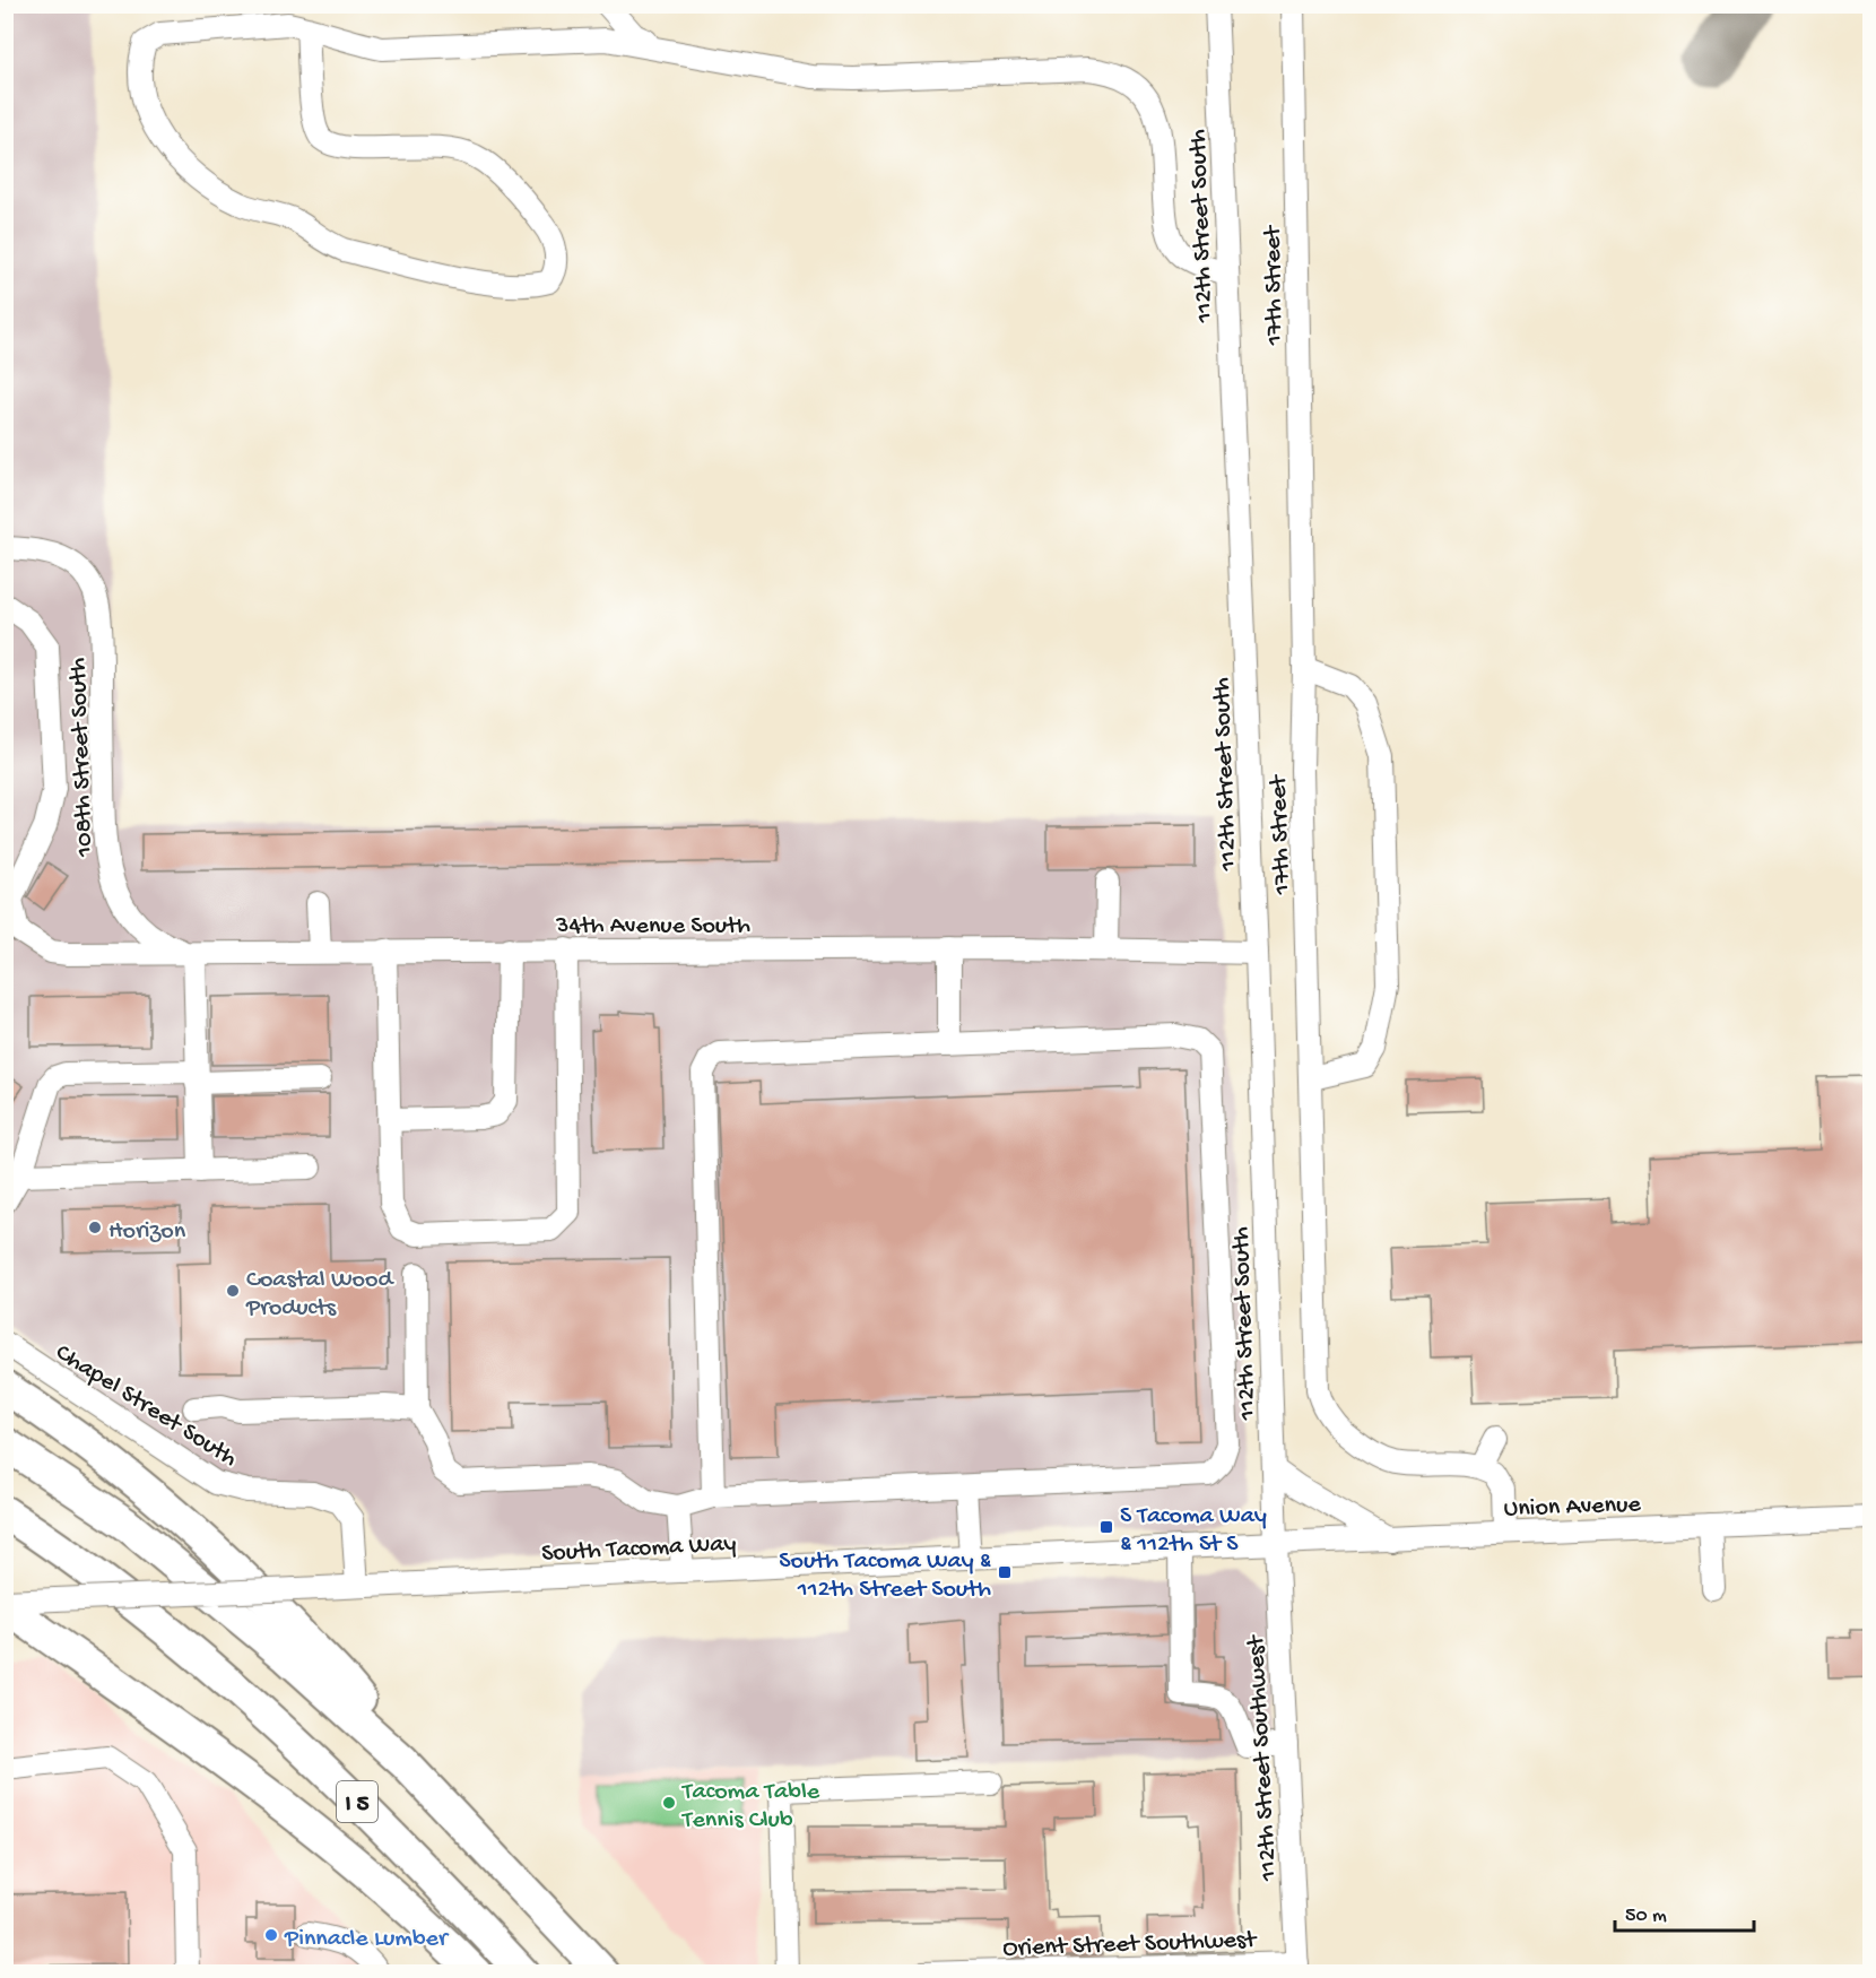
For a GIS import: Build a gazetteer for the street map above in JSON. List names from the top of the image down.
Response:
{
  "streets": {
    "highway": ["I 5"],
    "street": [
      "112th Street South",
      "17th Street",
      "108th Street South",
      "34th Avenue South",
      "Chapel Street South",
      "Union Avenue",
      "South Tacoma Way",
      "112th Street Southwest",
      "Orient Street Southwest"
    ]
  },
  "crossings": [
    ["112th Street South", "34th Avenue South"],
    ["112th Street South", "Union Avenue"],
    ["112th Street South", "South Tacoma Way"],
    ["112th Street South", "112th Street Southwest"],
    ["108th Street South", "34th Avenue South"],
    ["Chapel Street South", "South Tacoma Way"],
    ["Union Avenue", "South Tacoma Way"],
    ["Union Avenue", "112th Street Southwest"],
    ["South Tacoma Way", "112th Street Southwest"],
    ["112th Street Southwest", "Orient Street Southwest"]
  ],
  "places": {
    "other": [
      "Horizon",
      "Coastal Wood Products",
      "Tacoma Table Tennis Club",
      "Pinnacle Lumber"
    ],
    "transit": ["S Tacoma Way & 112th St S", "South Tacoma Way & 112th Street South"]
  },
  "scale_bar": "50 m"
}
